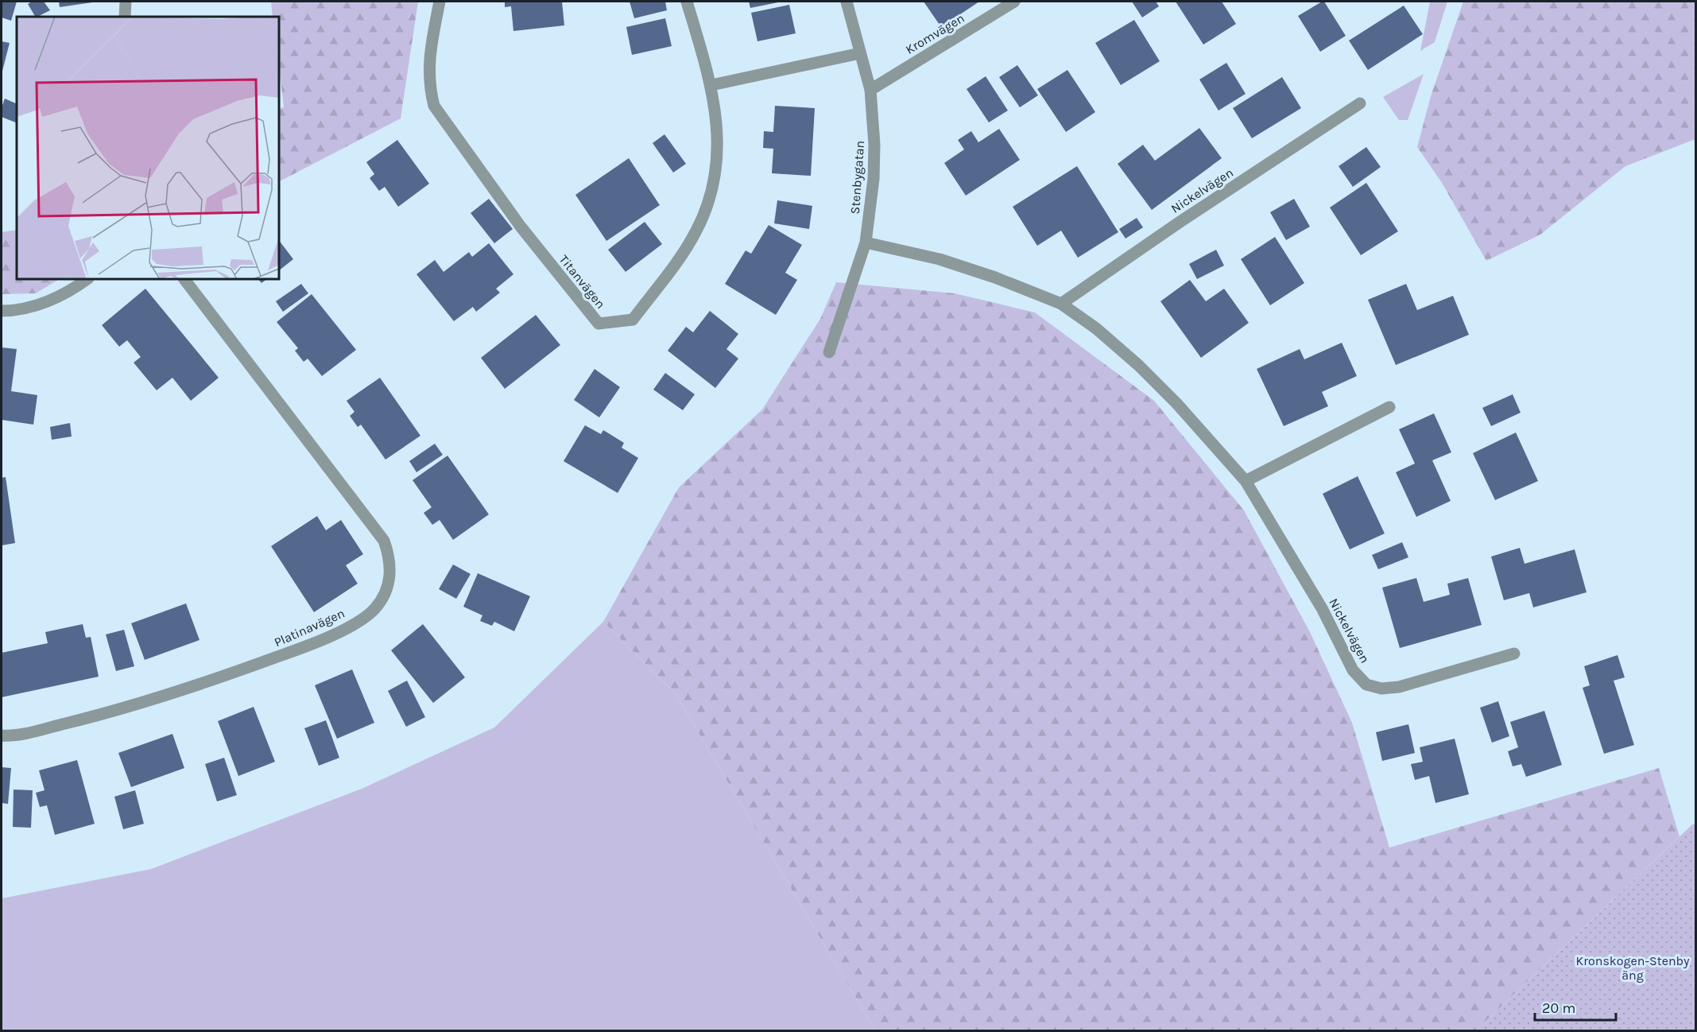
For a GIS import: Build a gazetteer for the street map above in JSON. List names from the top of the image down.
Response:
{
  "streets": {
    "street": [
      "Kromvägen",
      "Stenbygatan",
      "Nickelvägen",
      "Titanvägen",
      "Platinavägen"
    ]
  },
  "crossings": [
    ["Kromvägen", "Stenbygatan"],
    ["Stenbygatan", "Nickelvägen"]
  ],
  "parks": ["Kronskogen-Stenby äng"],
  "scale_bar": "20 m"
}
